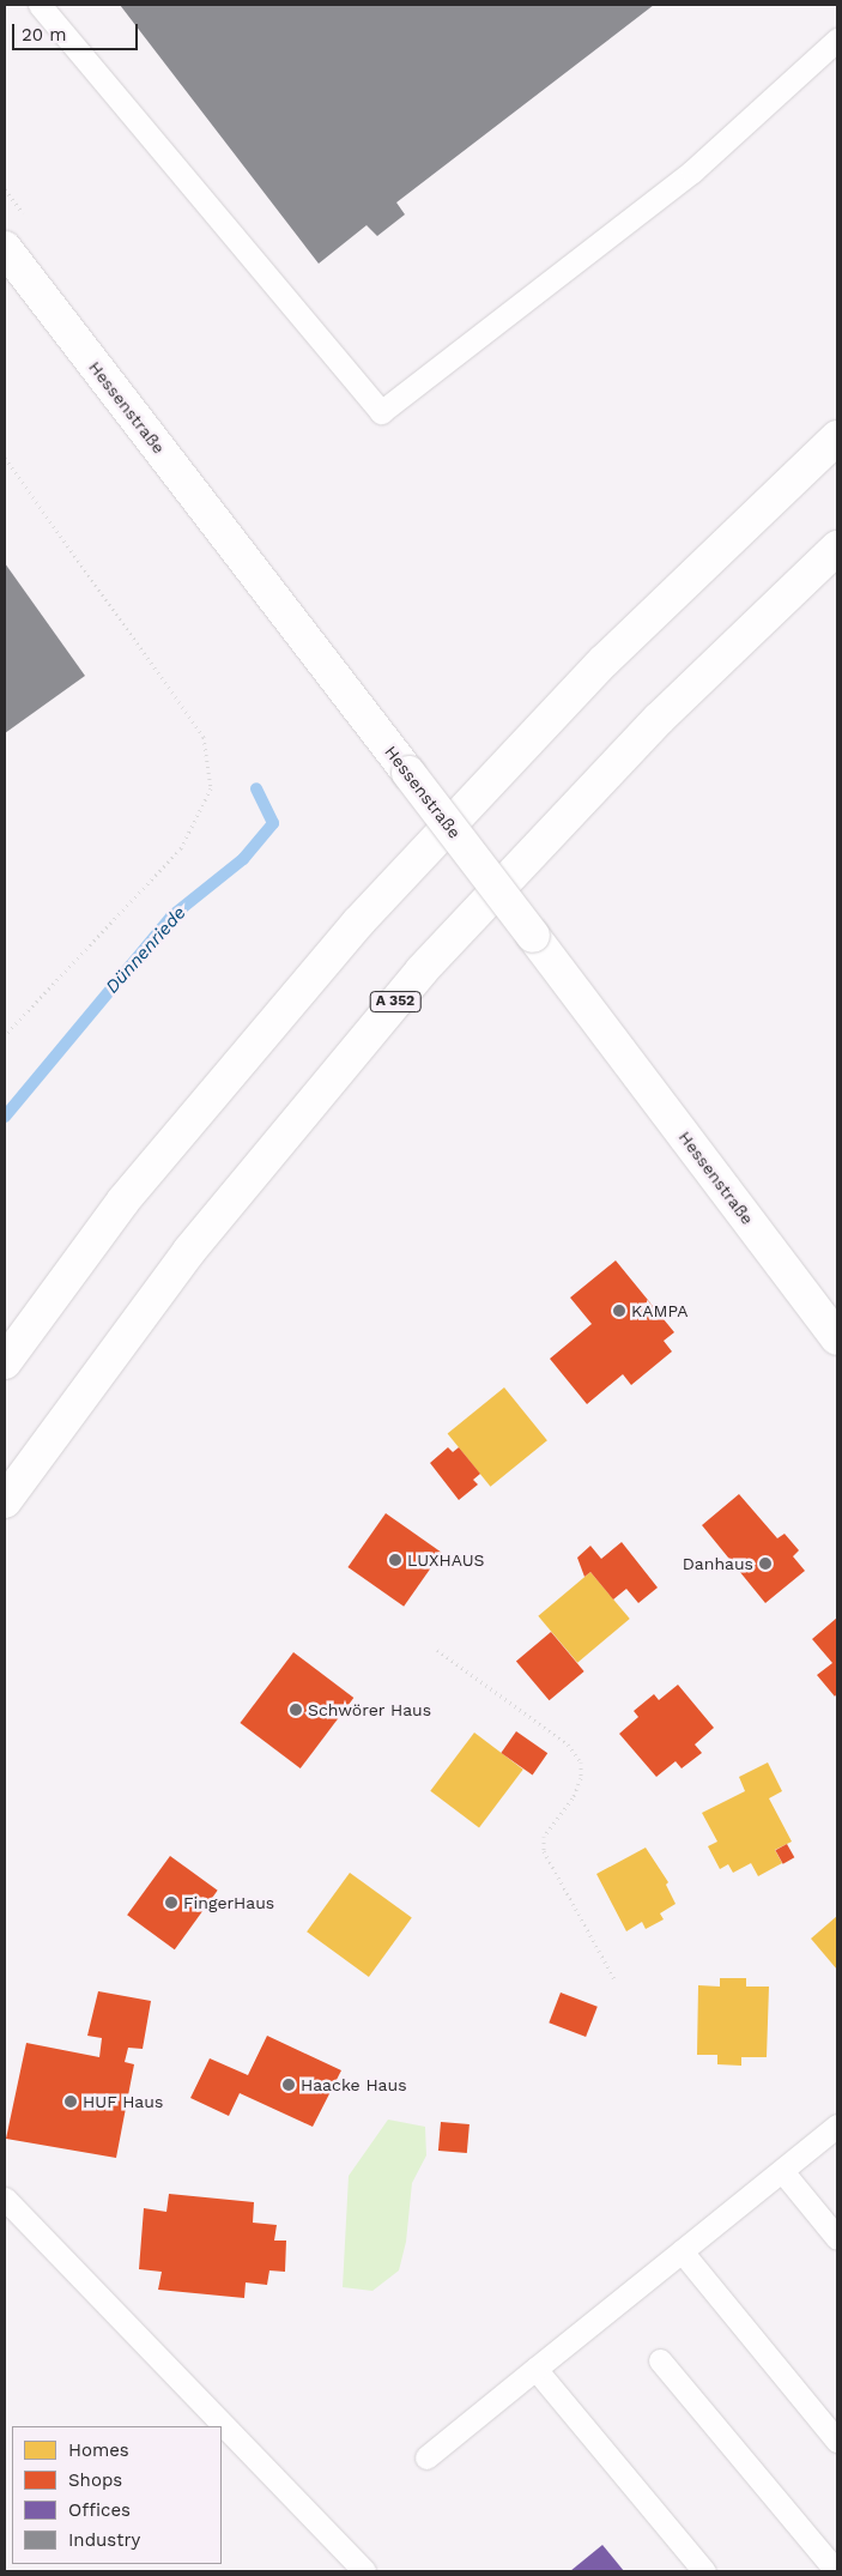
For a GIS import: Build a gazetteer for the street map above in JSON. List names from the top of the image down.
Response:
{
  "streets": {
    "main road": ["Hessenstraße", "A 352"]
  },
  "water": ["Dünnenriede"],
  "places": [
    "KAMPA",
    "LUXHAUS",
    "Danhaus",
    "Schwörer Haus",
    "FingerHaus",
    "Haacke Haus",
    "HUF Haus"
  ],
  "legend": [
    "Homes",
    "Shops",
    "Offices",
    "Industry"
  ],
  "scale_bar": "20 m"
}
